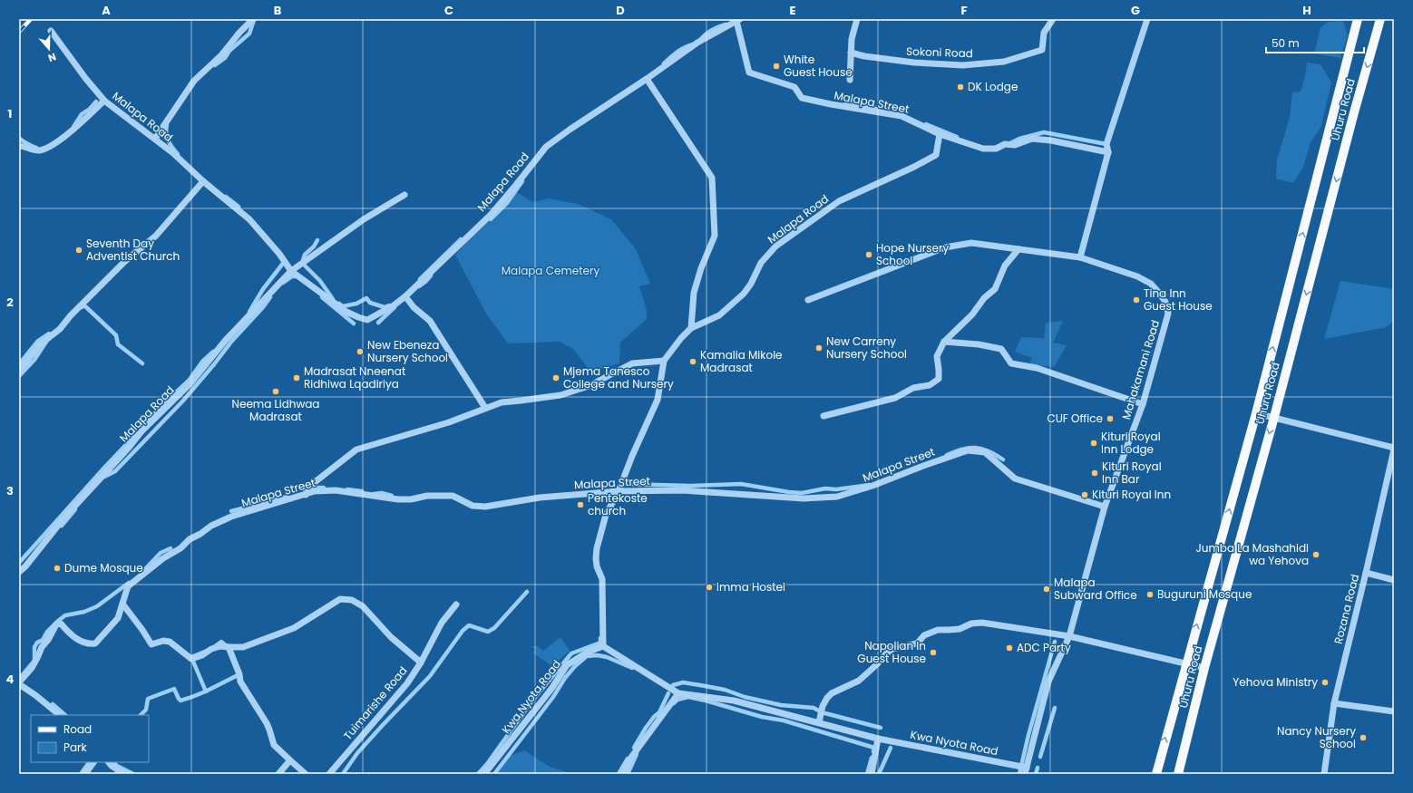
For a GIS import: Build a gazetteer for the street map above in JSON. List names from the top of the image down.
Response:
{
  "streets": {
    "main road": ["Uhuru Road"],
    "street": [
      "Sokoni Road",
      "Malapa Street",
      "Malapa Road",
      "Mahakamani Road",
      "Rozana Road",
      "Kwa Nyota Road",
      "Tuimarishe Road"
    ]
  },
  "crossings": [
    ["Malapa Street", "Malapa Road"],
    ["Malapa Street", "Mahakamani Road"],
    ["Malapa Road", "Kwa Nyota Road"],
    ["Mahakamani Road", "Kwa Nyota Road"]
  ],
  "parks": ["Malapa Cemetery"],
  "places": [
    "White Guest House",
    "DK Lodge",
    "Seventh Day Adventist Church",
    "Hope Nursery School",
    "Tina Inn Guest House",
    "New Carreny Nursery School",
    "New Ebeneza Nursery School",
    "Kamalia Mikole Madrasat",
    "Madrasat Nneenat Ridhiwa Lqadiriya",
    "Mjema Tanesco College and Nursery",
    "Neema Lidhwaa Madrasat",
    "CUF Office",
    "Kituri Royal Inn Lodge",
    "Kituri Royal Inn Bar",
    "Kituri Royal Inn",
    "Pentekoste church",
    "Jumba La Mashahidi wa Yehova",
    "Dume Mosque",
    "Imma Hostel",
    "Malapa Subward Office",
    "Buguruni Mosque",
    "ADC Party",
    "Napolian In Guest House",
    "Yehova Ministry",
    "Nancy Nursery School"
  ],
  "legend": ["Road", "Park"],
  "scale_bar": "50 m",
  "north": "bottom",
  "grid": {
    "columns": [
      "A",
      "B",
      "C",
      "D",
      "E",
      "F",
      "G",
      "H"
    ],
    "rows": [
      "1",
      "2",
      "3",
      "4"
    ]
  }
}
